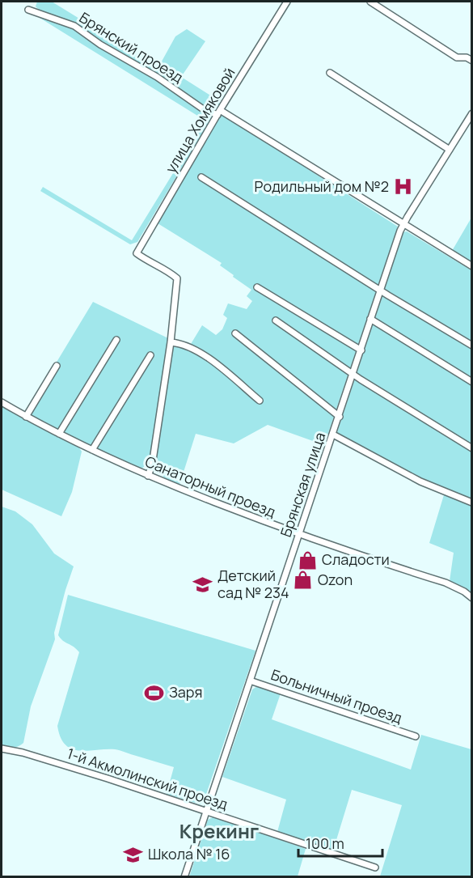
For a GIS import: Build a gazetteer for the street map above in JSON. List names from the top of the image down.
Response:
{
  "streets": {
    "street": [
      "Брянский проезд",
      "улица Хомяковой",
      "Брянская улица",
      "Санаторный проезд",
      "Больничный проезд",
      "1-й Акмолинский проезд"
    ]
  },
  "crossings": [
    ["Брянский проезд", "улица Хомяковой"],
    ["Брянский проезд", "Брянская улица"],
    ["Брянская улица", "Санаторный проезд"],
    ["Брянская улица", "Больничный проезд"],
    ["Брянская улица", "1-й Акмолинский проезд"]
  ],
  "districts": ["Крекинг"],
  "places": {
    "hospital": ["Родильный дом №2"],
    "shop": ["Сладости", "Ozon"],
    "school or university": ["Детский сад № 234", "Школа № 16"],
    "sports": ["Заря"]
  },
  "scale_bar": "100 m"
}
